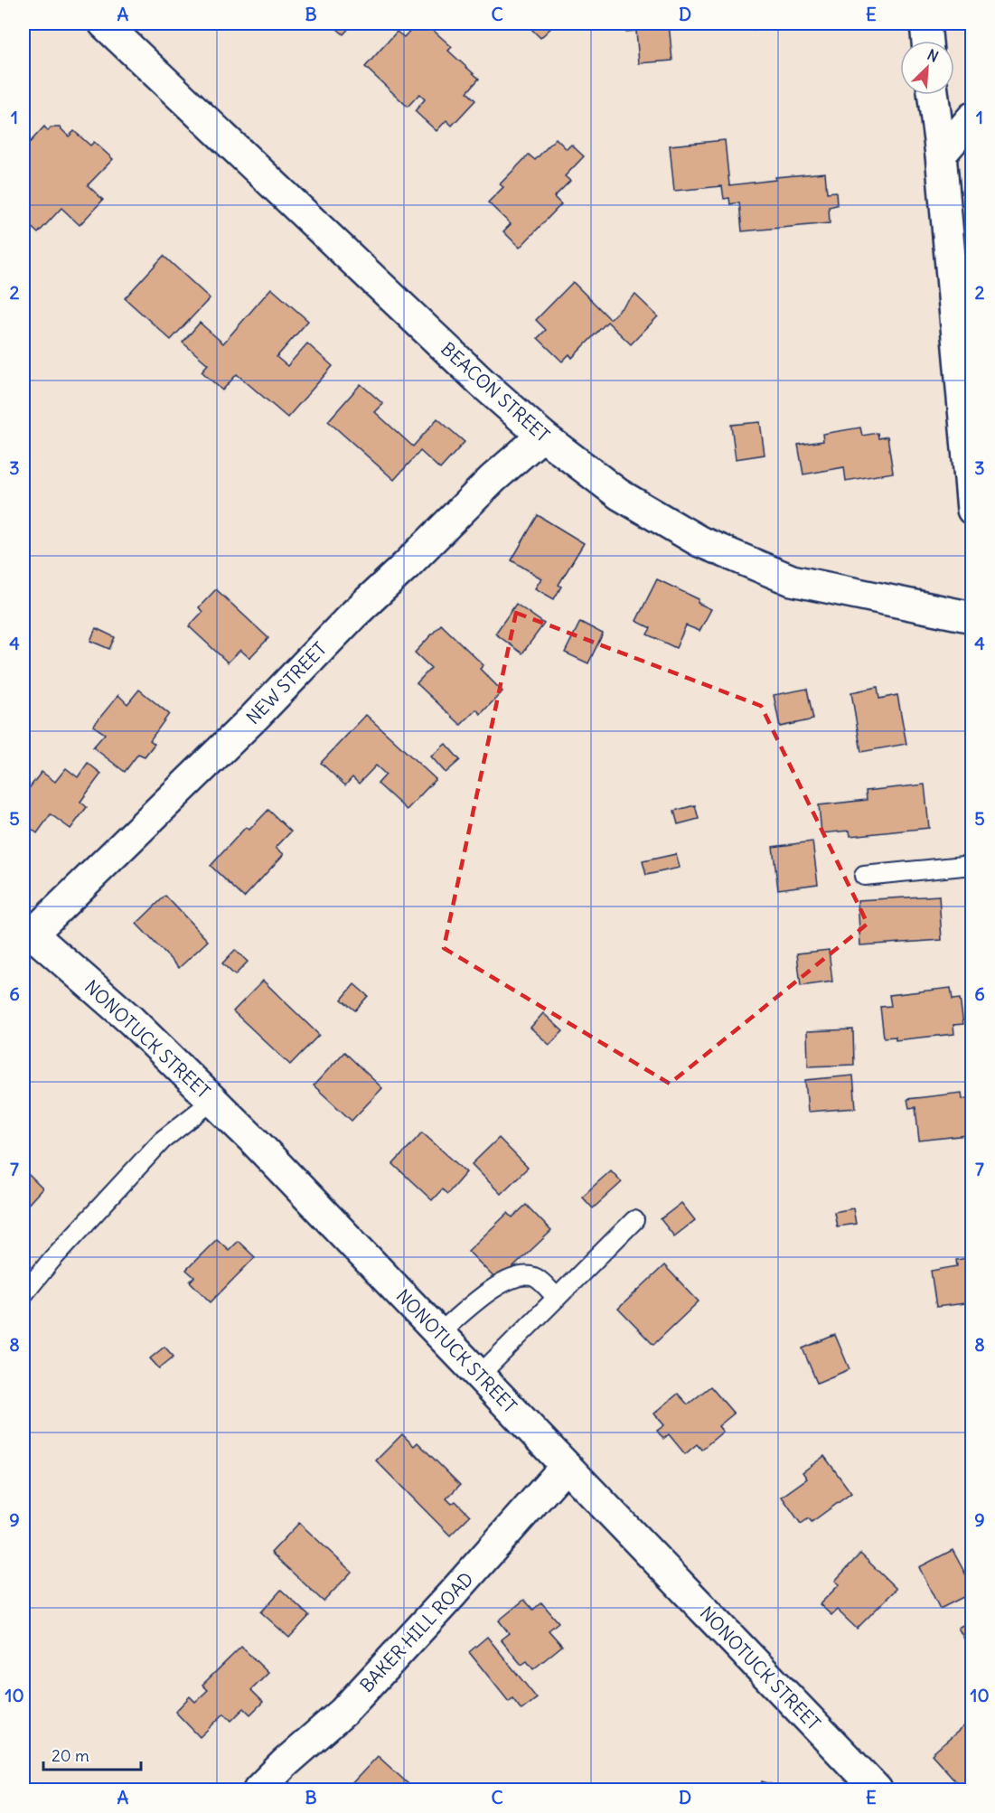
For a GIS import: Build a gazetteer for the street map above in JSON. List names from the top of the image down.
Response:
{
  "streets": {
    "street": [
      "BEACON STREET",
      "NEW STREET",
      "NONOTUCK STREET",
      "BAKER HILL ROAD"
    ]
  },
  "crossings": [
    ["BEACON STREET", "NEW STREET"],
    ["NEW STREET", "NONOTUCK STREET"],
    ["NONOTUCK STREET", "BAKER HILL ROAD"]
  ],
  "scale_bar": "20 m",
  "north": "top right",
  "grid": {
    "columns": [
      "A",
      "B",
      "C",
      "D",
      "E"
    ],
    "rows": [
      "1",
      "2",
      "3",
      "4",
      "5",
      "6",
      "7",
      "8",
      "9",
      "10"
    ]
  }
}
